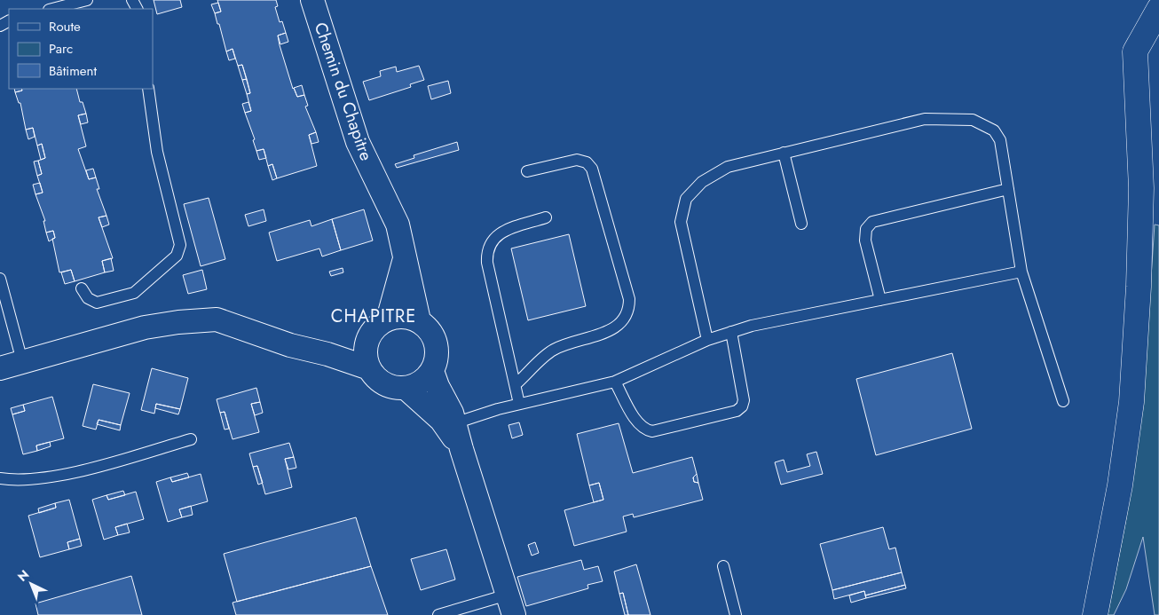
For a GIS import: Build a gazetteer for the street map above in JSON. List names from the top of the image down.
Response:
{
  "streets": {
    "street": ["Chemin du Chapitre"]
  },
  "districts": ["CHAPITRE"],
  "legend": ["Route", "Parc", "Bâtiment"],
  "north": "top left"
}
